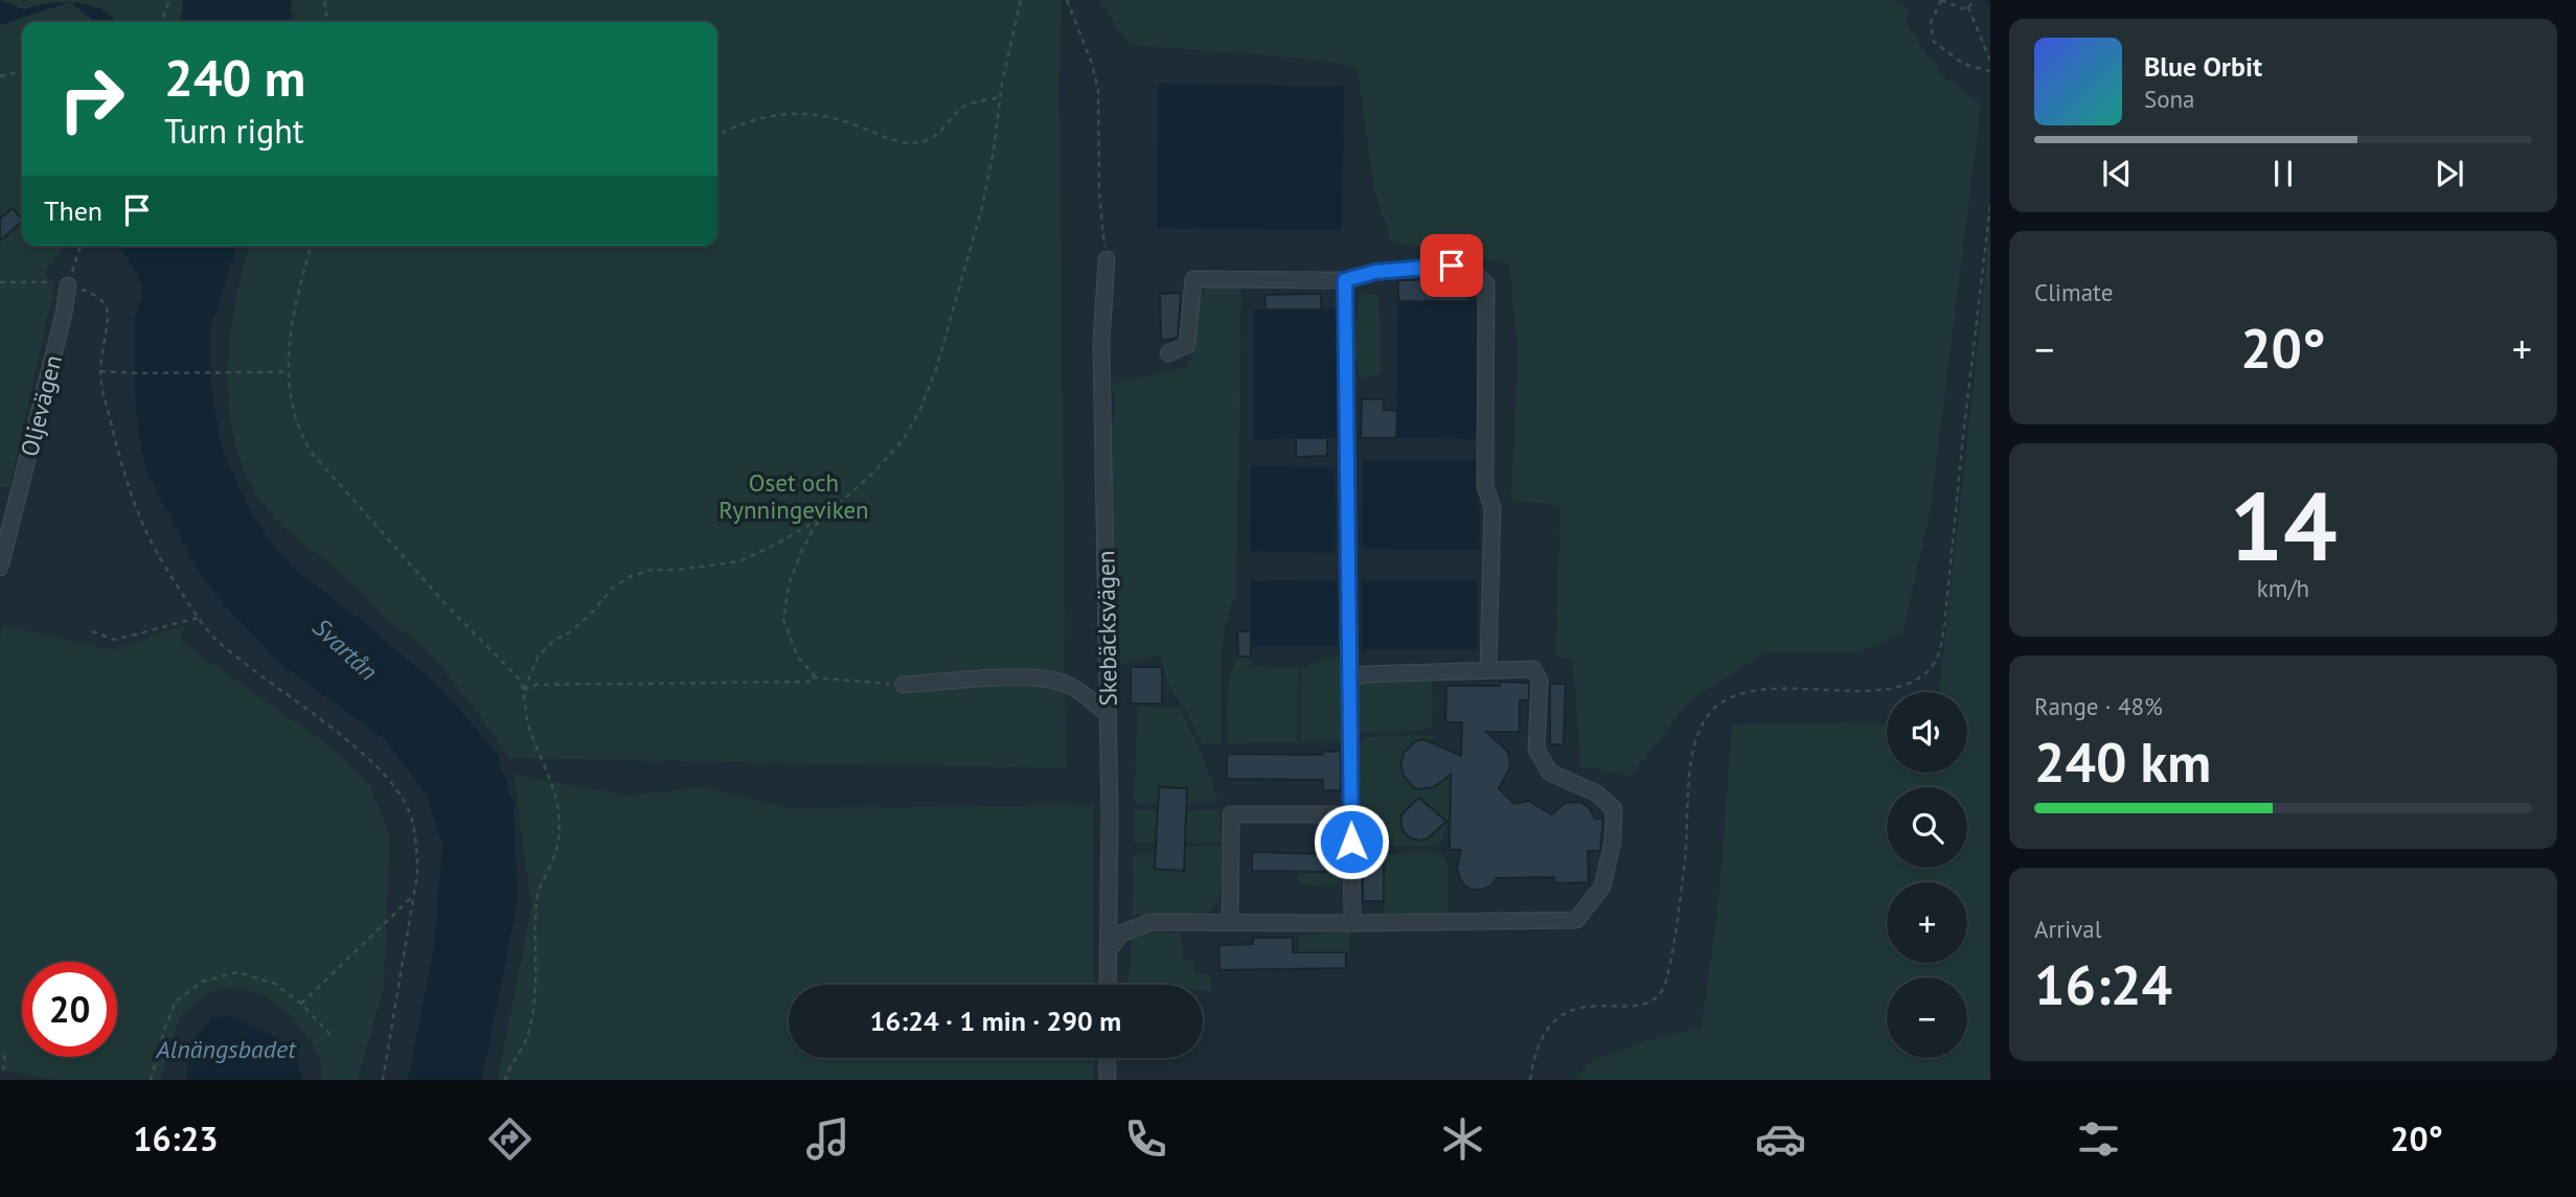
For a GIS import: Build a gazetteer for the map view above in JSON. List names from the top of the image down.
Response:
{
  "streets": {
    "street": ["Oljevägen", "Skebäcksvägen"]
  },
  "water": ["Svartån", "Alnängsbadet"],
  "parks": ["Oset och Rynningeviken"],
  "page": {
    "turn": ["240 m", "Turn right"],
    "song": ["Blue Orbit", "Sona"],
    "then": "Then",
    "tile": [
      "Climate",
      ["14", "km/h"],
      ["Range · 48%", "240 km"],
      ["Arrival", "16:24"]
    ],
    "heat": ["−", "20°", "+"],
    "map_buttons": ["+", "−"],
    "limit": "20",
    "trip": "16:24 · 1 min · 290 m",
    "tabs": ["16:23", "20°"]
  }
}
